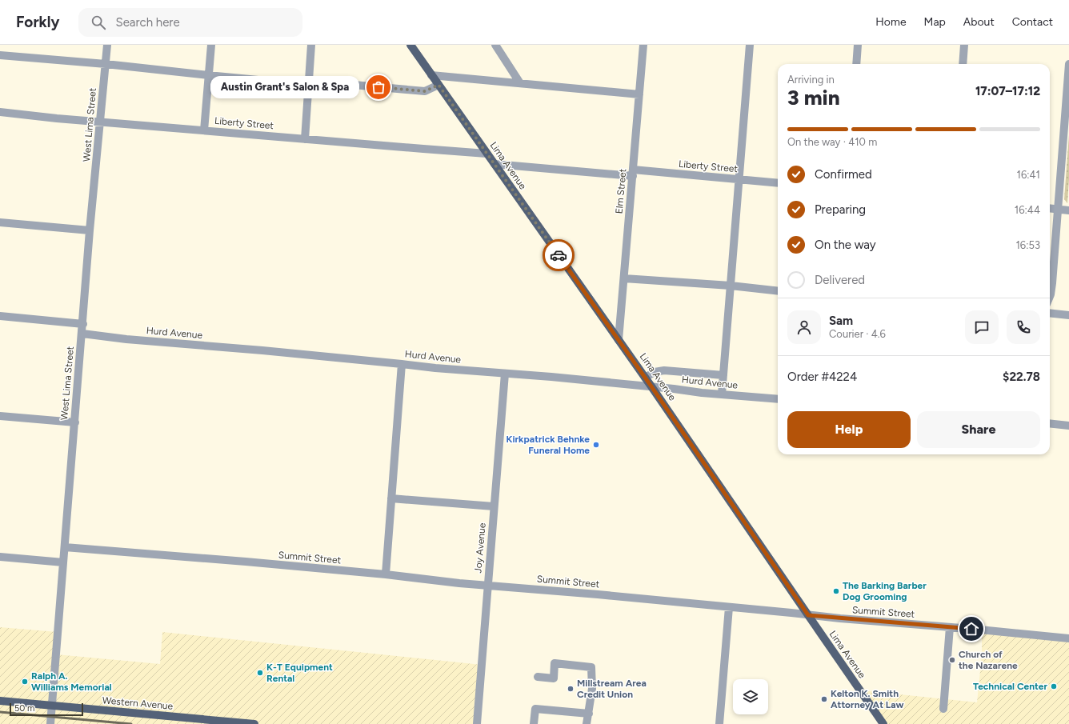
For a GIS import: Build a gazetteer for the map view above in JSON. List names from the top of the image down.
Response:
{
  "streets": {
    "main road": ["Lima Avenue", "Western Avenue"],
    "street": [
      "Liberty Street",
      "West Lima Street",
      "Elm Street",
      "Hurd Avenue",
      "Joy Avenue",
      "Summit Street"
    ]
  },
  "crossings": [
    ["Liberty Street", "West Lima Street"],
    ["Liberty Street", "Lima Avenue"],
    ["Liberty Street", "Elm Street"],
    ["West Lima Street", "Hurd Avenue"],
    ["West Lima Street", "Summit Street"],
    ["West Lima Street", "Western Avenue"],
    ["Lima Avenue", "Elm Street"],
    ["Lima Avenue", "Hurd Avenue"],
    ["Lima Avenue", "Summit Street"],
    ["Hurd Avenue", "Joy Avenue"],
    ["Joy Avenue", "Summit Street"]
  ],
  "places": [
    "Austin Grant's Salon & Spa",
    "Kirkpatrick Behnke Funeral Home",
    "The Barking Barber Dog Grooming",
    "Church of the Nazarene",
    "K-T Equipment Rental",
    "Ralph A. Williams Memorial",
    "Technical Center",
    "Millstream Area Credit Union",
    "Kelton K. Smith Attorney At Law"
  ],
  "scale_bar": "50 m",
  "page": {
    "header": "Forkly",
    "search": "Search here",
    "nav": [
      "Home",
      "Map",
      "About",
      "Contact"
    ],
    "heading": ["3 min", "Arriving in", "17:07–17:12"],
    "panel": [
      "Sam",
      "Courier · 4.6",
      "Order #4224",
      "$22.78"
    ],
    "bubble": "Austin Grant's Salon & Spa",
    "bar": "On the way · 410 m",
    "list": [
      ["Confirmed", "16:41"],
      ["Preparing", "16:44"],
      ["On the way", "16:53"],
      "Delivered"
    ],
    "buttons": ["Help", "Share"],
    "scale": "50 m"
  }
}
